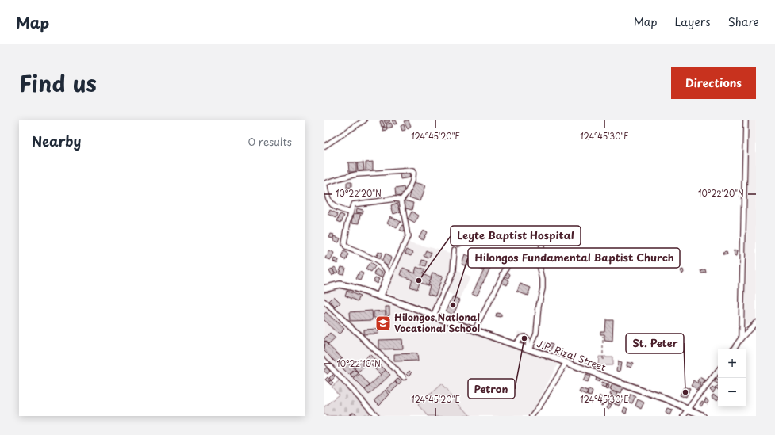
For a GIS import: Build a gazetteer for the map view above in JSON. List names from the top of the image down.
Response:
{
  "streets": {
    "main road": ["J.P. Rizal Street"]
  },
  "places": {
    "other": [
      "Leyte Baptist Hospital",
      "Hilongos Fundamental Baptist Church",
      "Petron",
      "St. Peter"
    ],
    "school or university": ["Hilongos National Vocational School"]
  },
  "page": {
    "header": "Map",
    "nav": ["Map", "Layers", "Share"],
    "title": "Find us",
    "buttons": "Directions",
    "heading": ["Nearby", "0 results"],
    "map_buttons": ["+", "−"]
  },
  "coordinates": [
    "124°45'20\"E",
    "124°45'30\"E",
    "10°22'20\"N",
    "10°22'10\"N"
  ]
}
